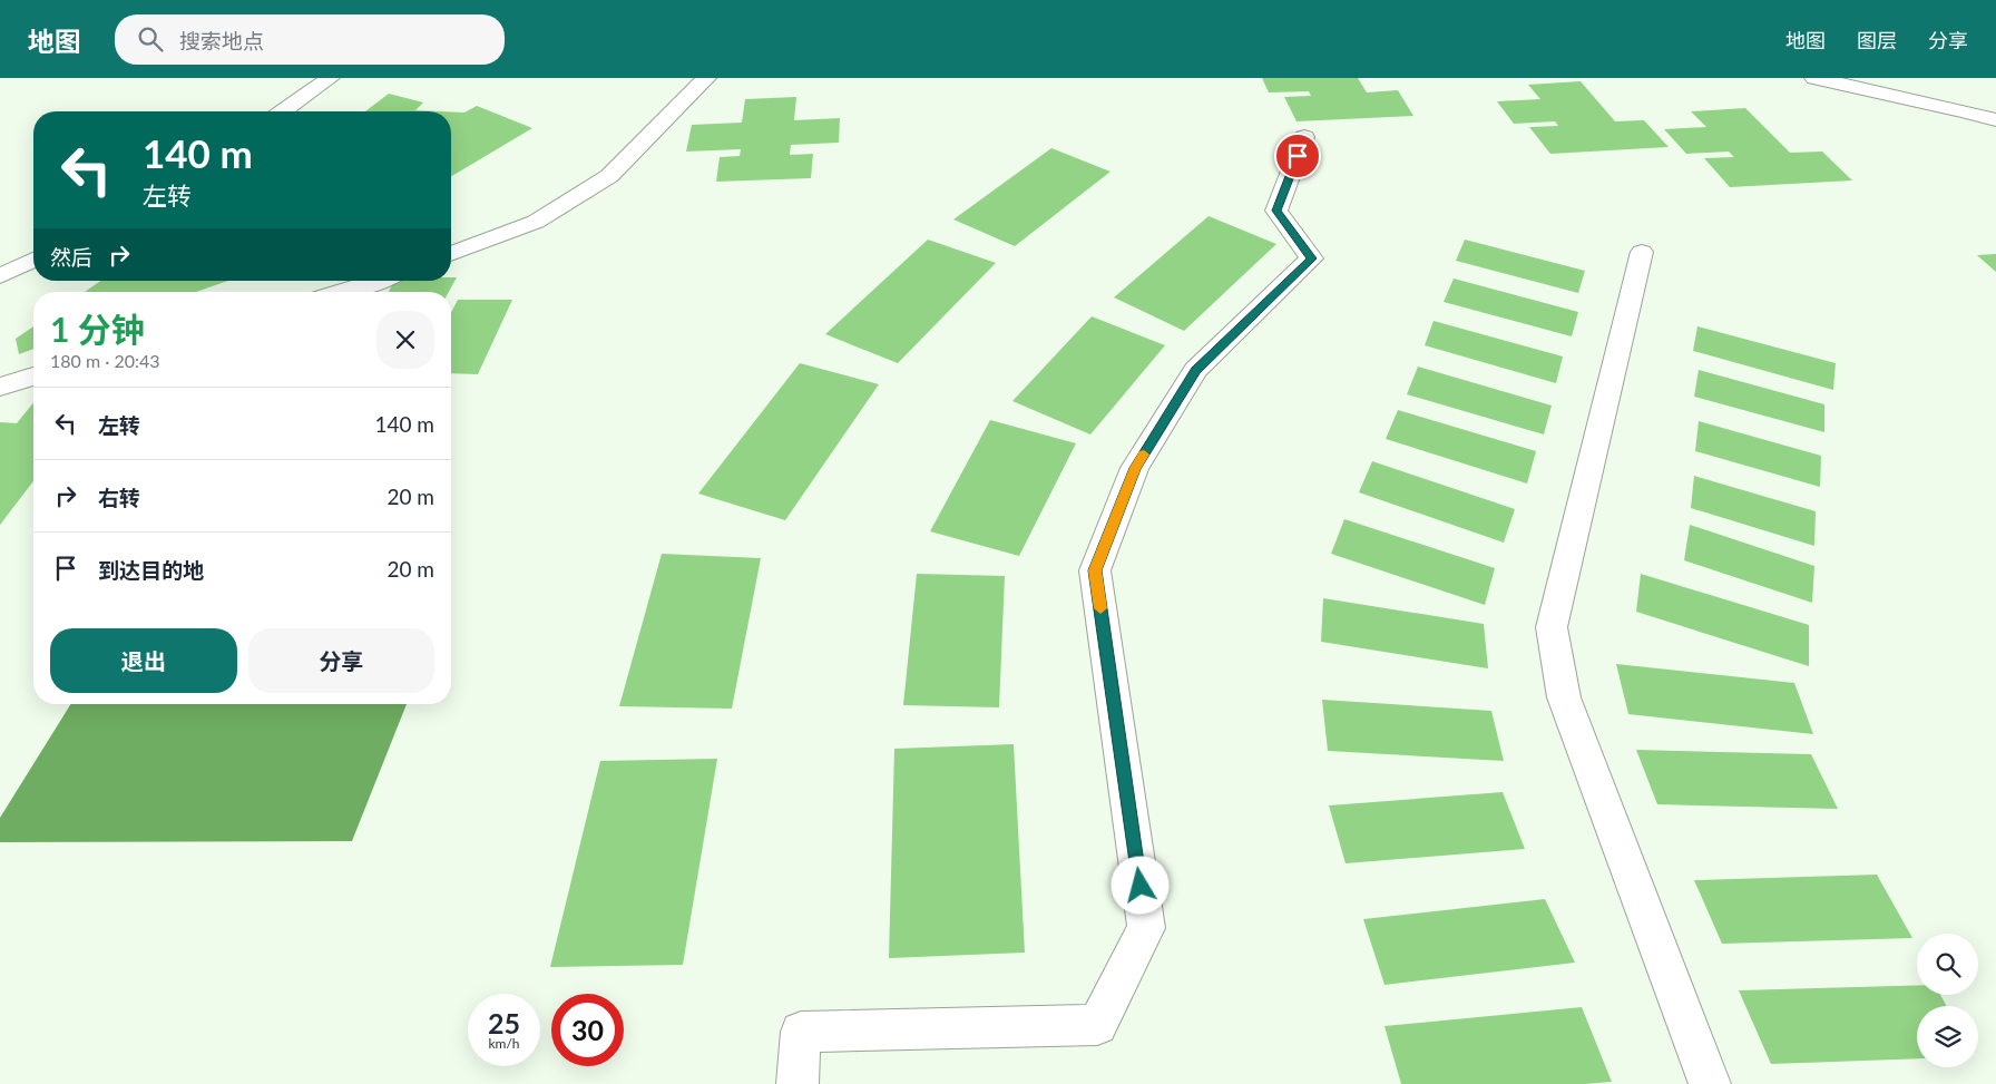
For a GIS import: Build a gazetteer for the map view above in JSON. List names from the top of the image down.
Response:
{
  "page": {
    "header": "地图",
    "search": "搜索地点",
    "nav": ["地图", "图层", "分享"],
    "turn": ["140 m", "左转"],
    "then": "然后",
    "heading": ["1 分钟", "180 m · 20:43"],
    "list": [
      {
        "name": "左转",
        "value": "140 m"
      },
      {
        "name": "右转",
        "value": "20 m"
      },
      {
        "name": "到达目的地",
        "value": "20 m"
      }
    ],
    "buttons": ["退出", "分享"],
    "speed": "25 km/h",
    "limit": "30"
  }
}
